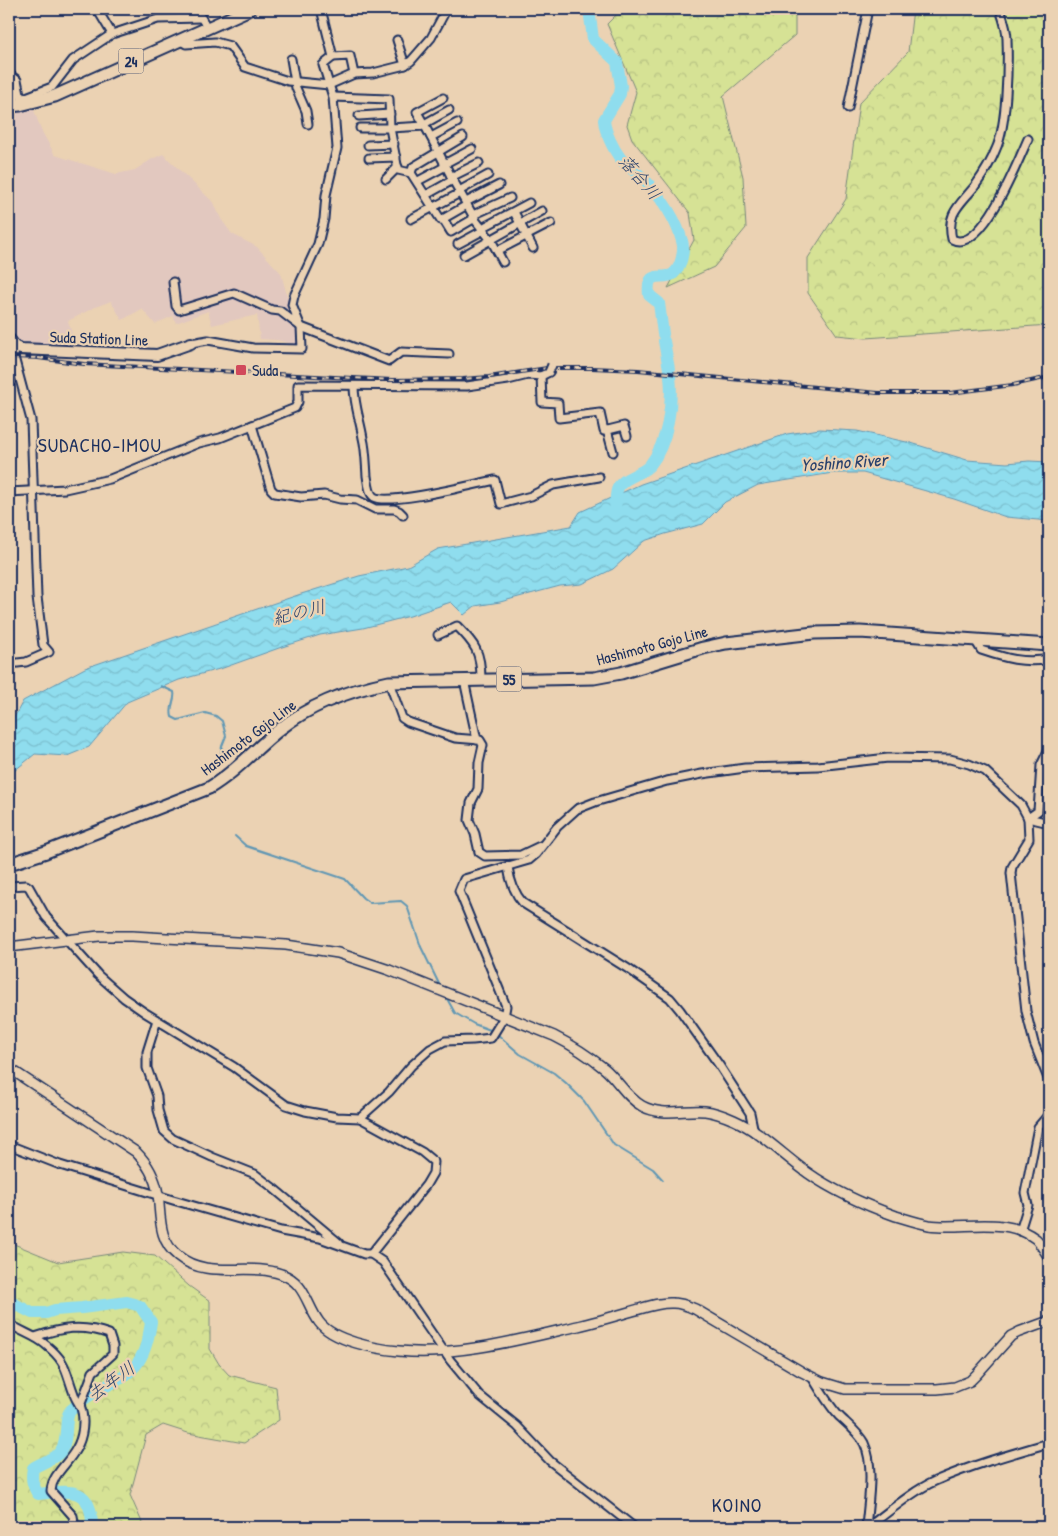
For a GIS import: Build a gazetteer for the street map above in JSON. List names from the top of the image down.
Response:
{
  "streets": {
    "main road": [
      "24",
      "Suda Station Line",
      "Hashimoto Gojo Line",
      "55"
    ]
  },
  "districts": ["SUDACHO-IMOU", "KOINO"],
  "water": [
    "落合川",
    "Yoshino River",
    "紀の川",
    "去年川"
  ],
  "places": {
    "transit": ["Suda"]
  }
}
